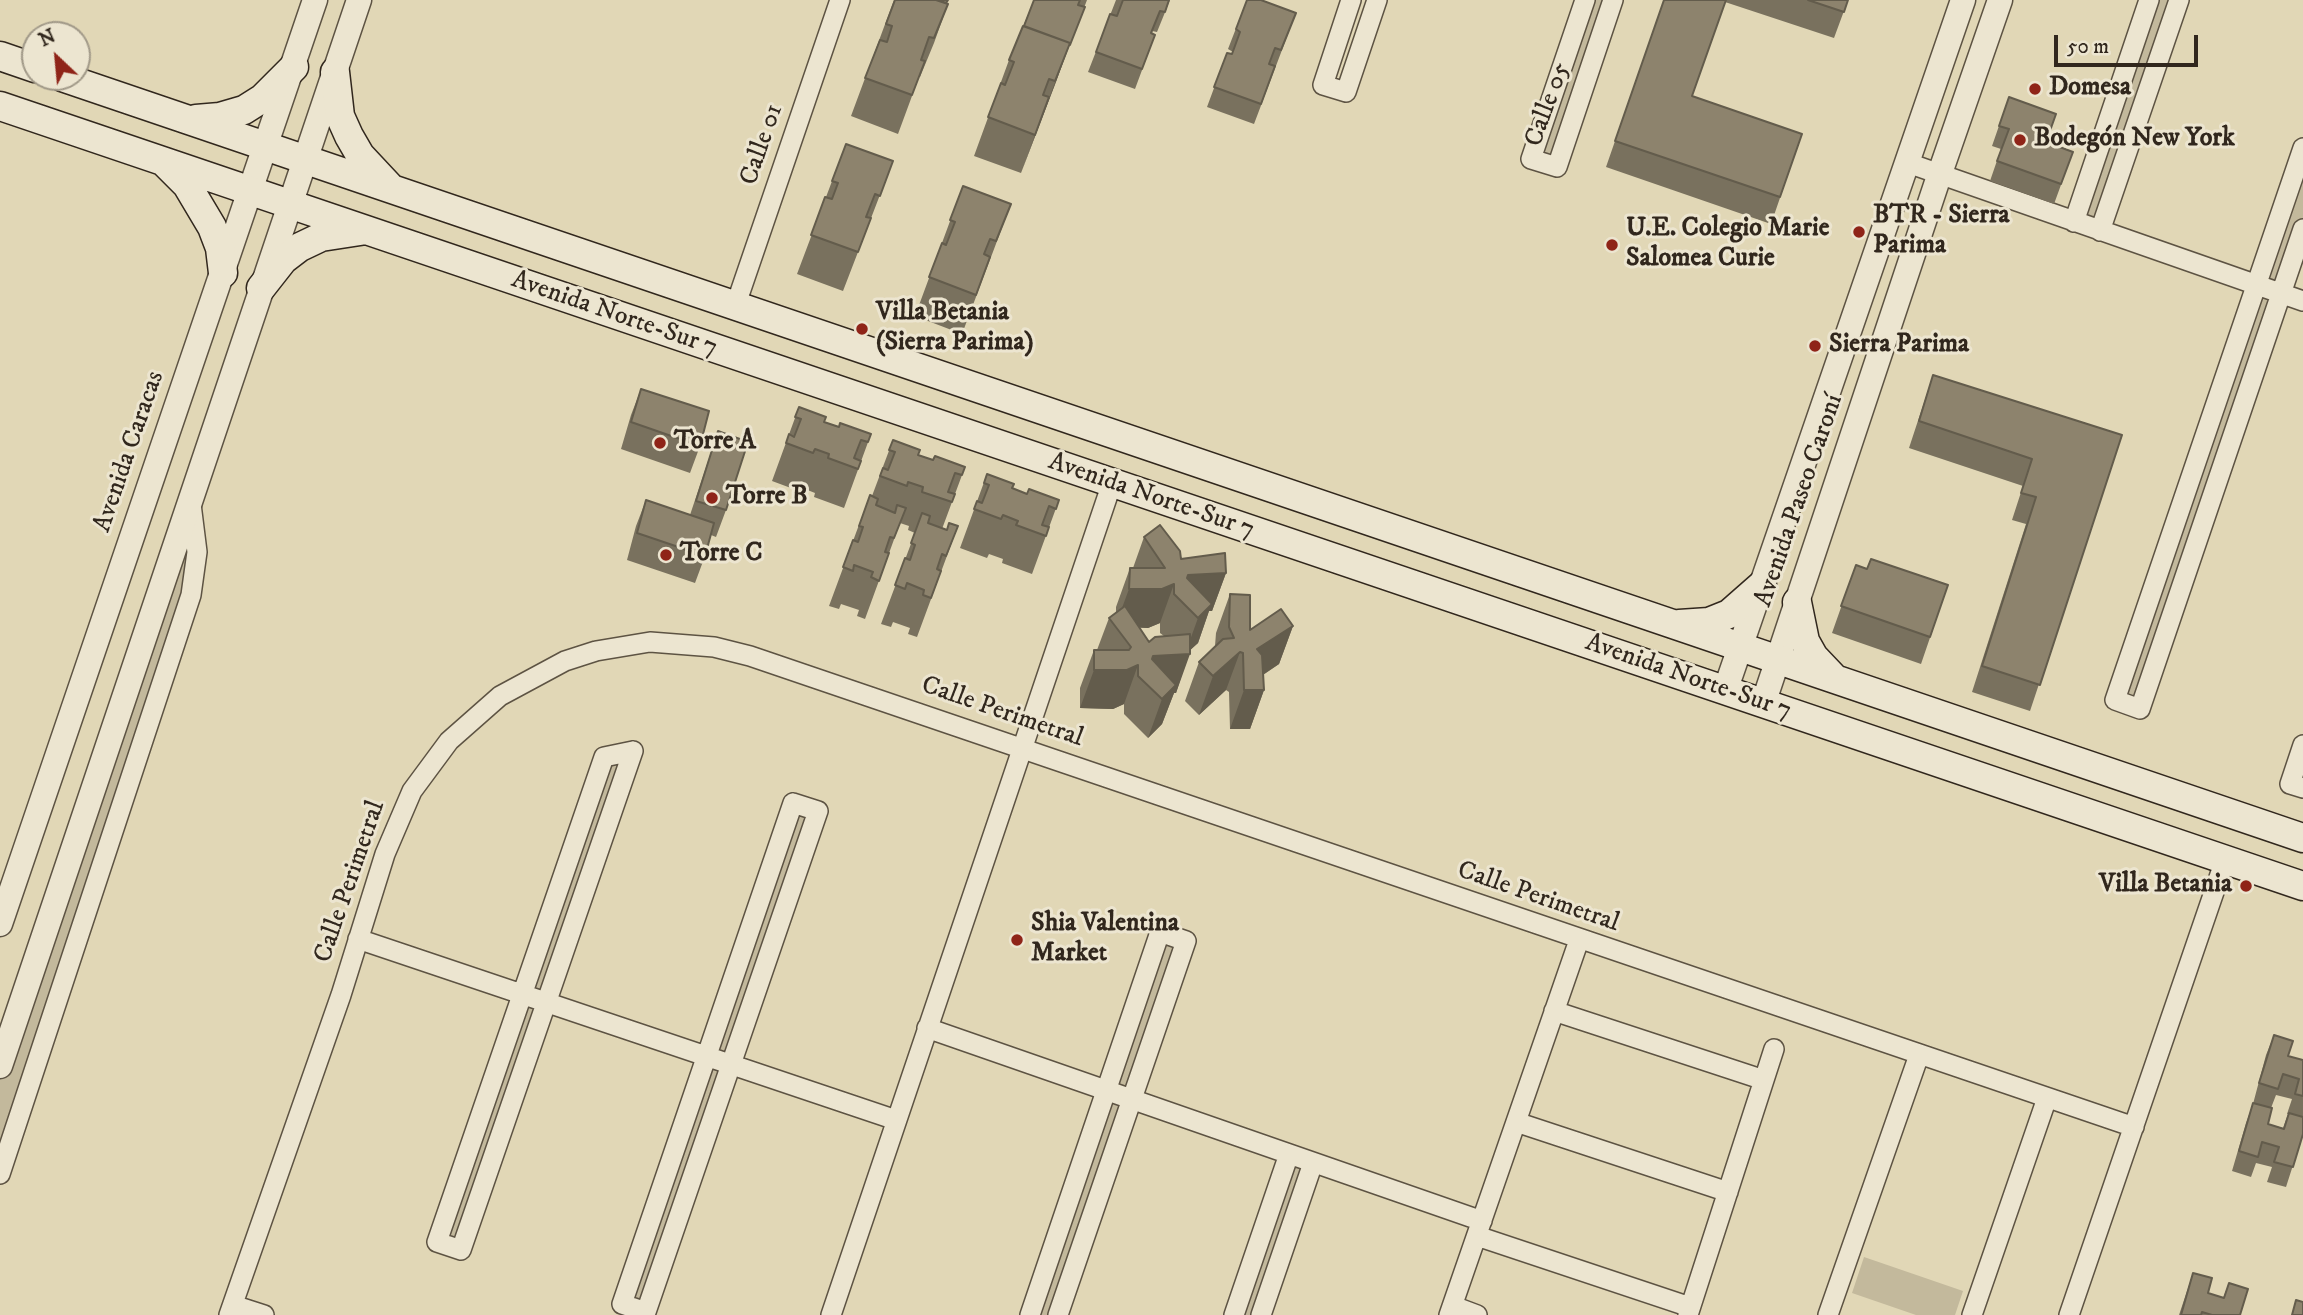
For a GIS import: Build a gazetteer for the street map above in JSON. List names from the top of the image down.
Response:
{
  "streets": {
    "main road": ["Avenida Norte-Sur 7"],
    "street": [
      "Calle 05",
      "Calle 01",
      "Avenida Caracas",
      "Avenida Paseo Caroní",
      "Calle Perimetral"
    ]
  },
  "crossings": [
    ["Calle 01", "Avenida Norte-Sur 7"],
    ["Avenida Norte-Sur 7", "Avenida Caracas"],
    ["Avenida Norte-Sur 7", "Avenida Paseo Caroní"]
  ],
  "places": [
    "Domesa",
    "Bodegón New York",
    "BTR - Sierra Parima",
    "U.E. Colegio Marie Salomea Curie",
    "Villa Betania (Sierra Parima)",
    "Sierra Parima",
    "Torre A",
    "Torre B",
    "Torre C",
    "Villa Betania",
    "Shia Valentina Market"
  ],
  "scale_bar": "50 m",
  "north": "top left"
}
